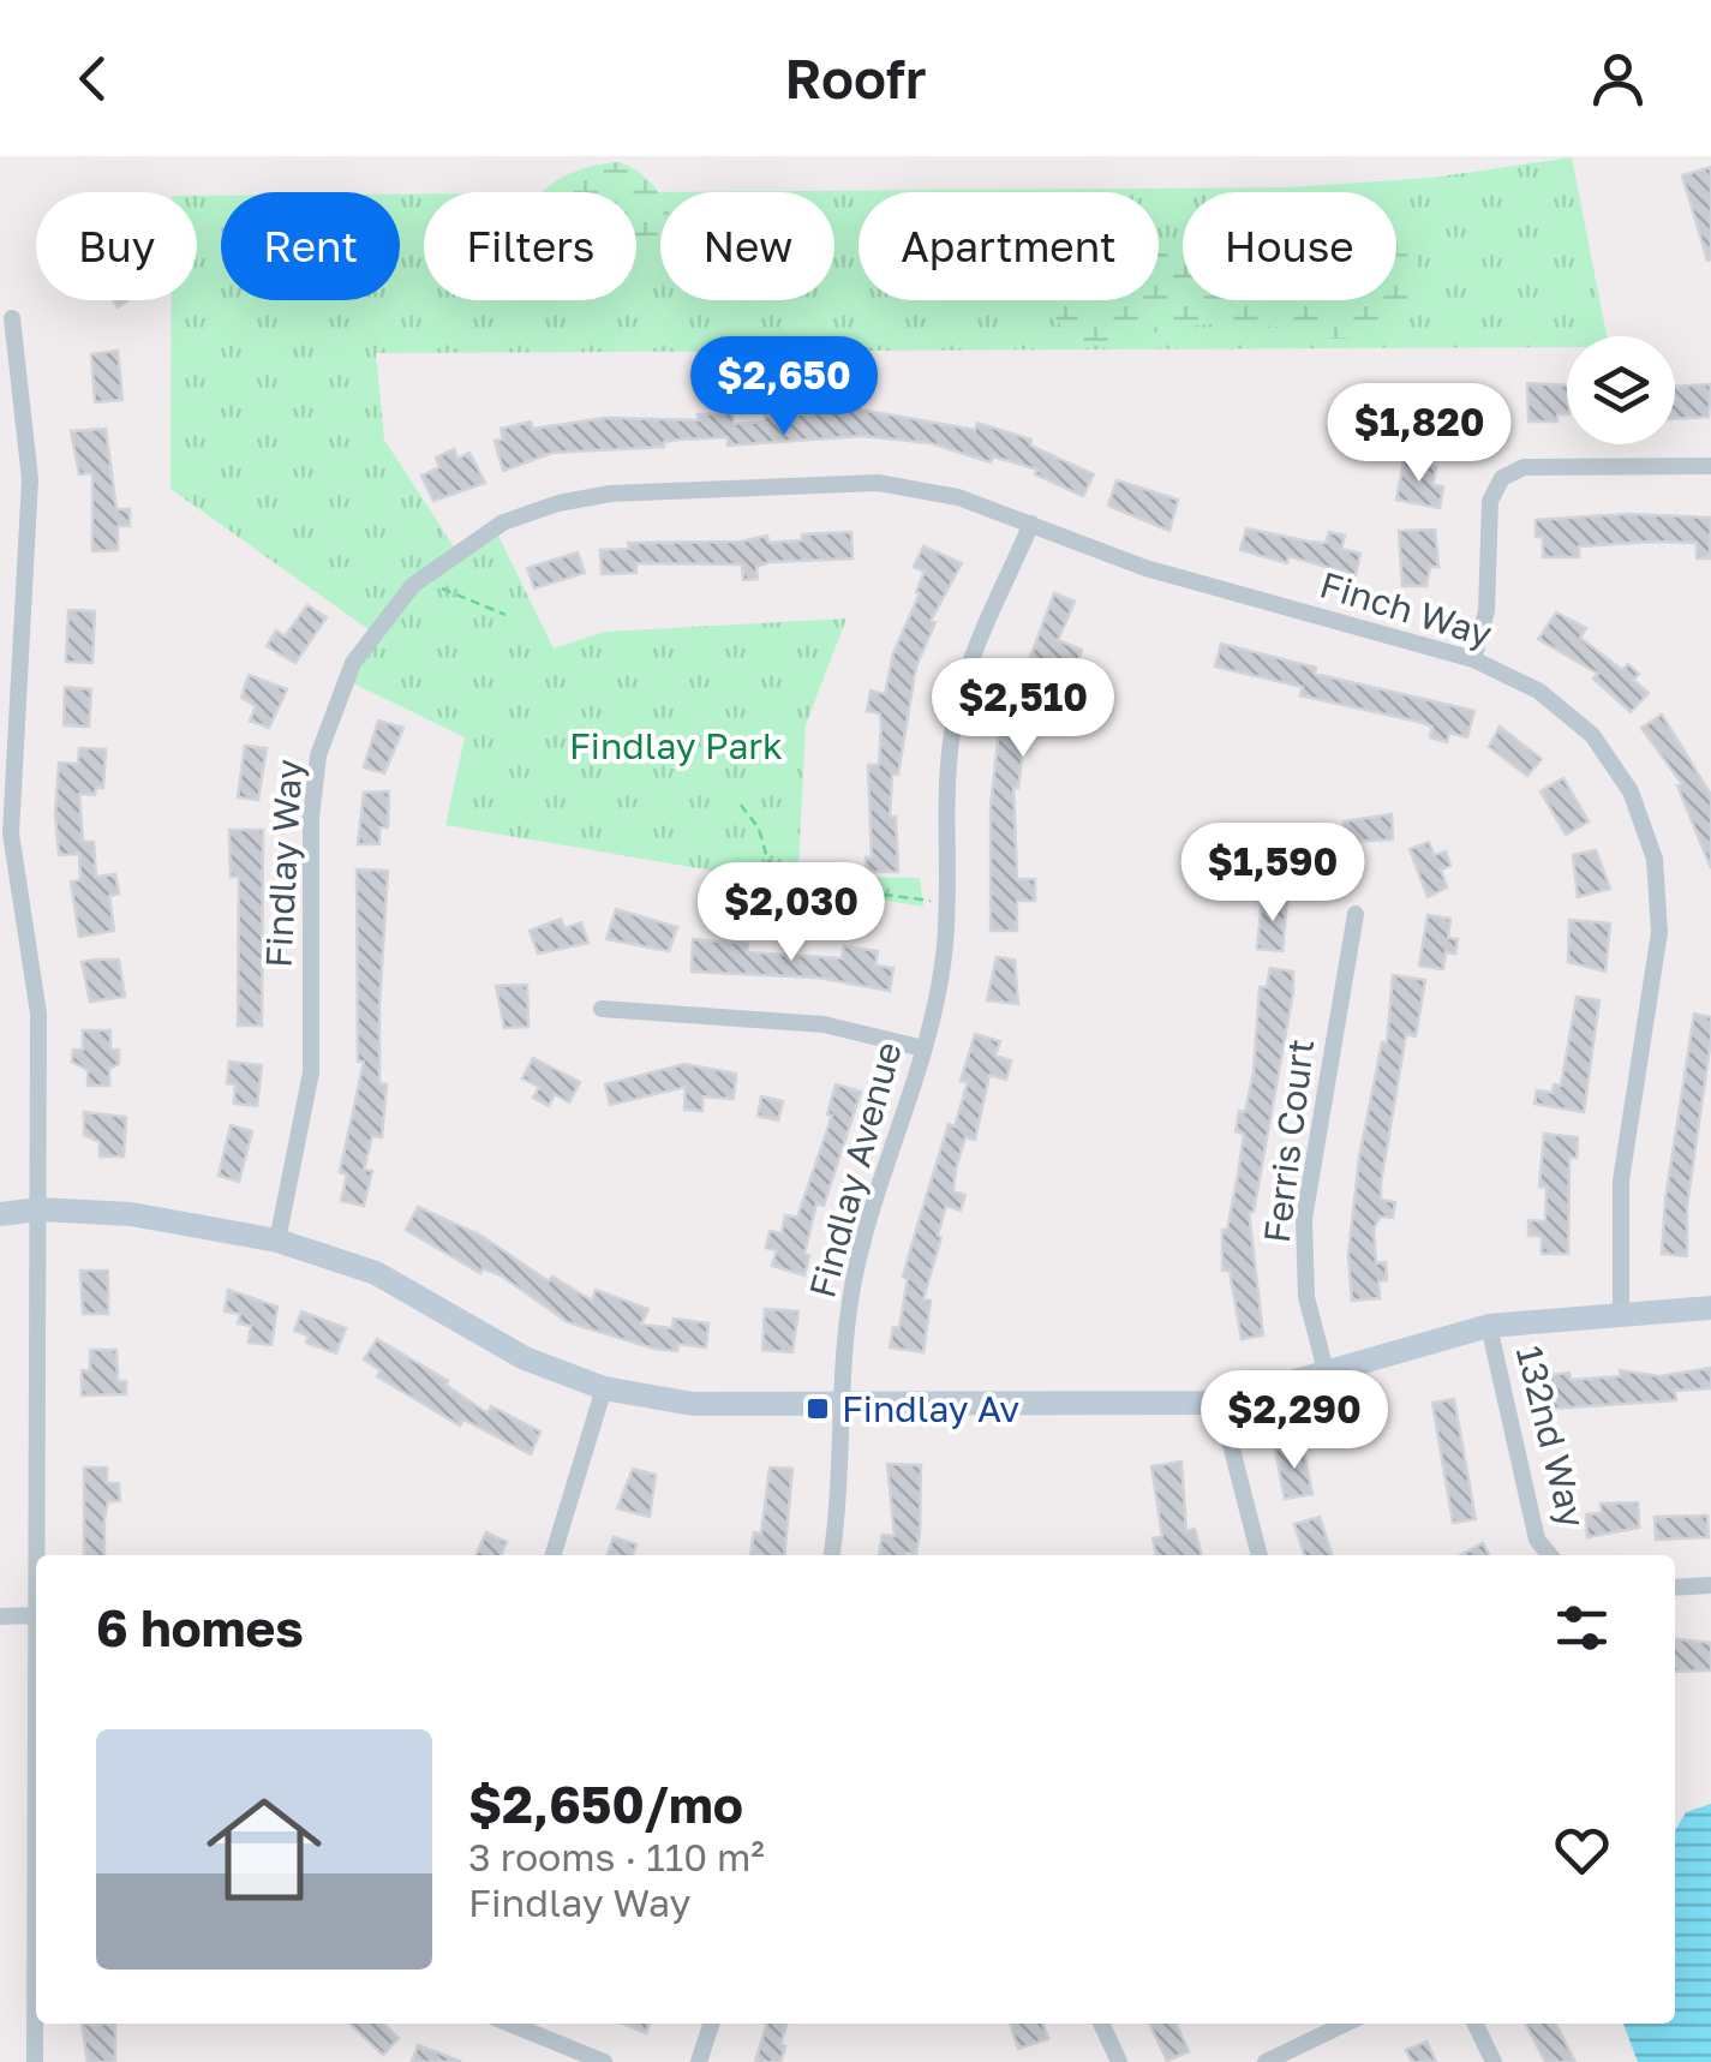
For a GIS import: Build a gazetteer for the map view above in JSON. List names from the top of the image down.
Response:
{
  "streets": {
    "street": [
      "Finch Way",
      "Findlay Way",
      "Ferris Court",
      "Findlay Avenue",
      "132nd Way"
    ]
  },
  "crossings": [
    ["Finch Way", "Findlay Way"],
    ["Finch Way", "Findlay Avenue"],
    ["Findlay Way", "Findlay Avenue"]
  ],
  "parks": ["Findlay Park"],
  "places": {
    "transit": ["Findlay Av"]
  },
  "page": {
    "header": "Roofr",
    "chip": [
      "Buy",
      "Rent",
      "Filters",
      "New",
      "Apartment",
      "House"
    ],
    "price": [
      "$2,650",
      "$1,820",
      "$2,510",
      "$1,590",
      "$2,030",
      "$2,290"
    ],
    "heading": "6 homes",
    "list": [
      {
        "name": "$2,650/mo",
        "note": "3 rooms · 110 m² · Findlay Way"
      }
    ]
  }
}
